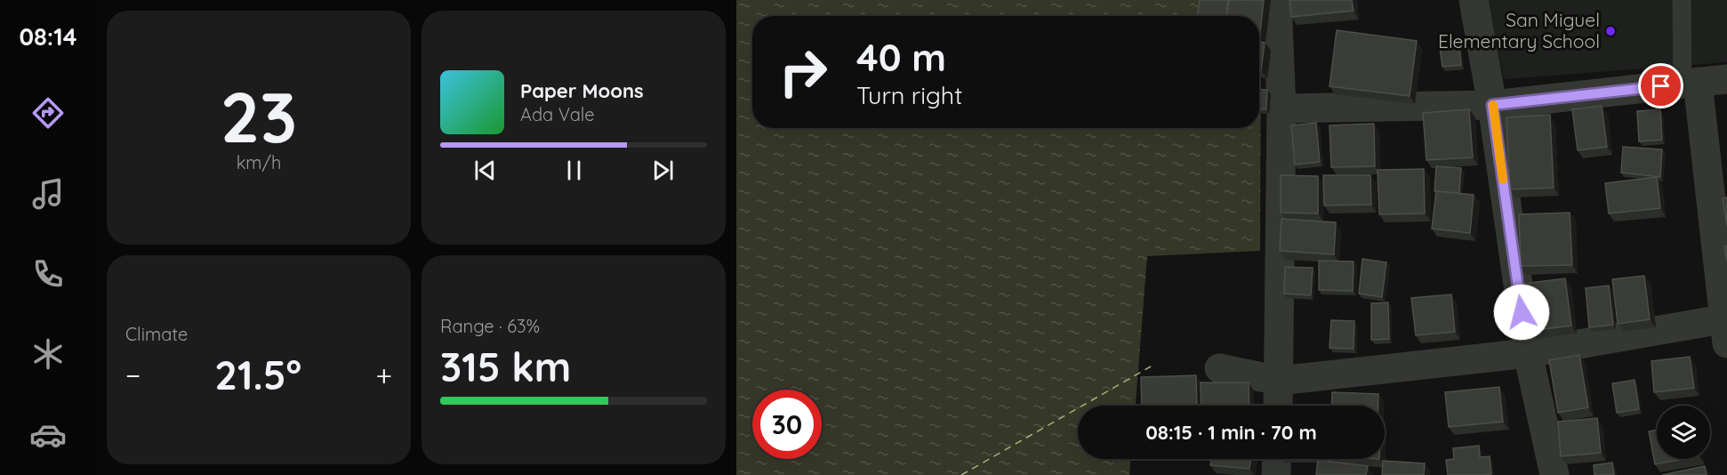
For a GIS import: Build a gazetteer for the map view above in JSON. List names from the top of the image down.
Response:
{
  "places": ["San Miguel Elementary School"],
  "page": {
    "tabs": "08:14",
    "tile": [
      ["23", "km/h"],
      "Climate",
      ["Range · 63%", "315 km"]
    ],
    "turn": ["40 m", "Turn right"],
    "song": ["Paper Moons", "Ada Vale"],
    "heat": ["−", "21.5°", "+"],
    "limit": "30",
    "trip": "08:15 · 1 min · 70 m"
  }
}
